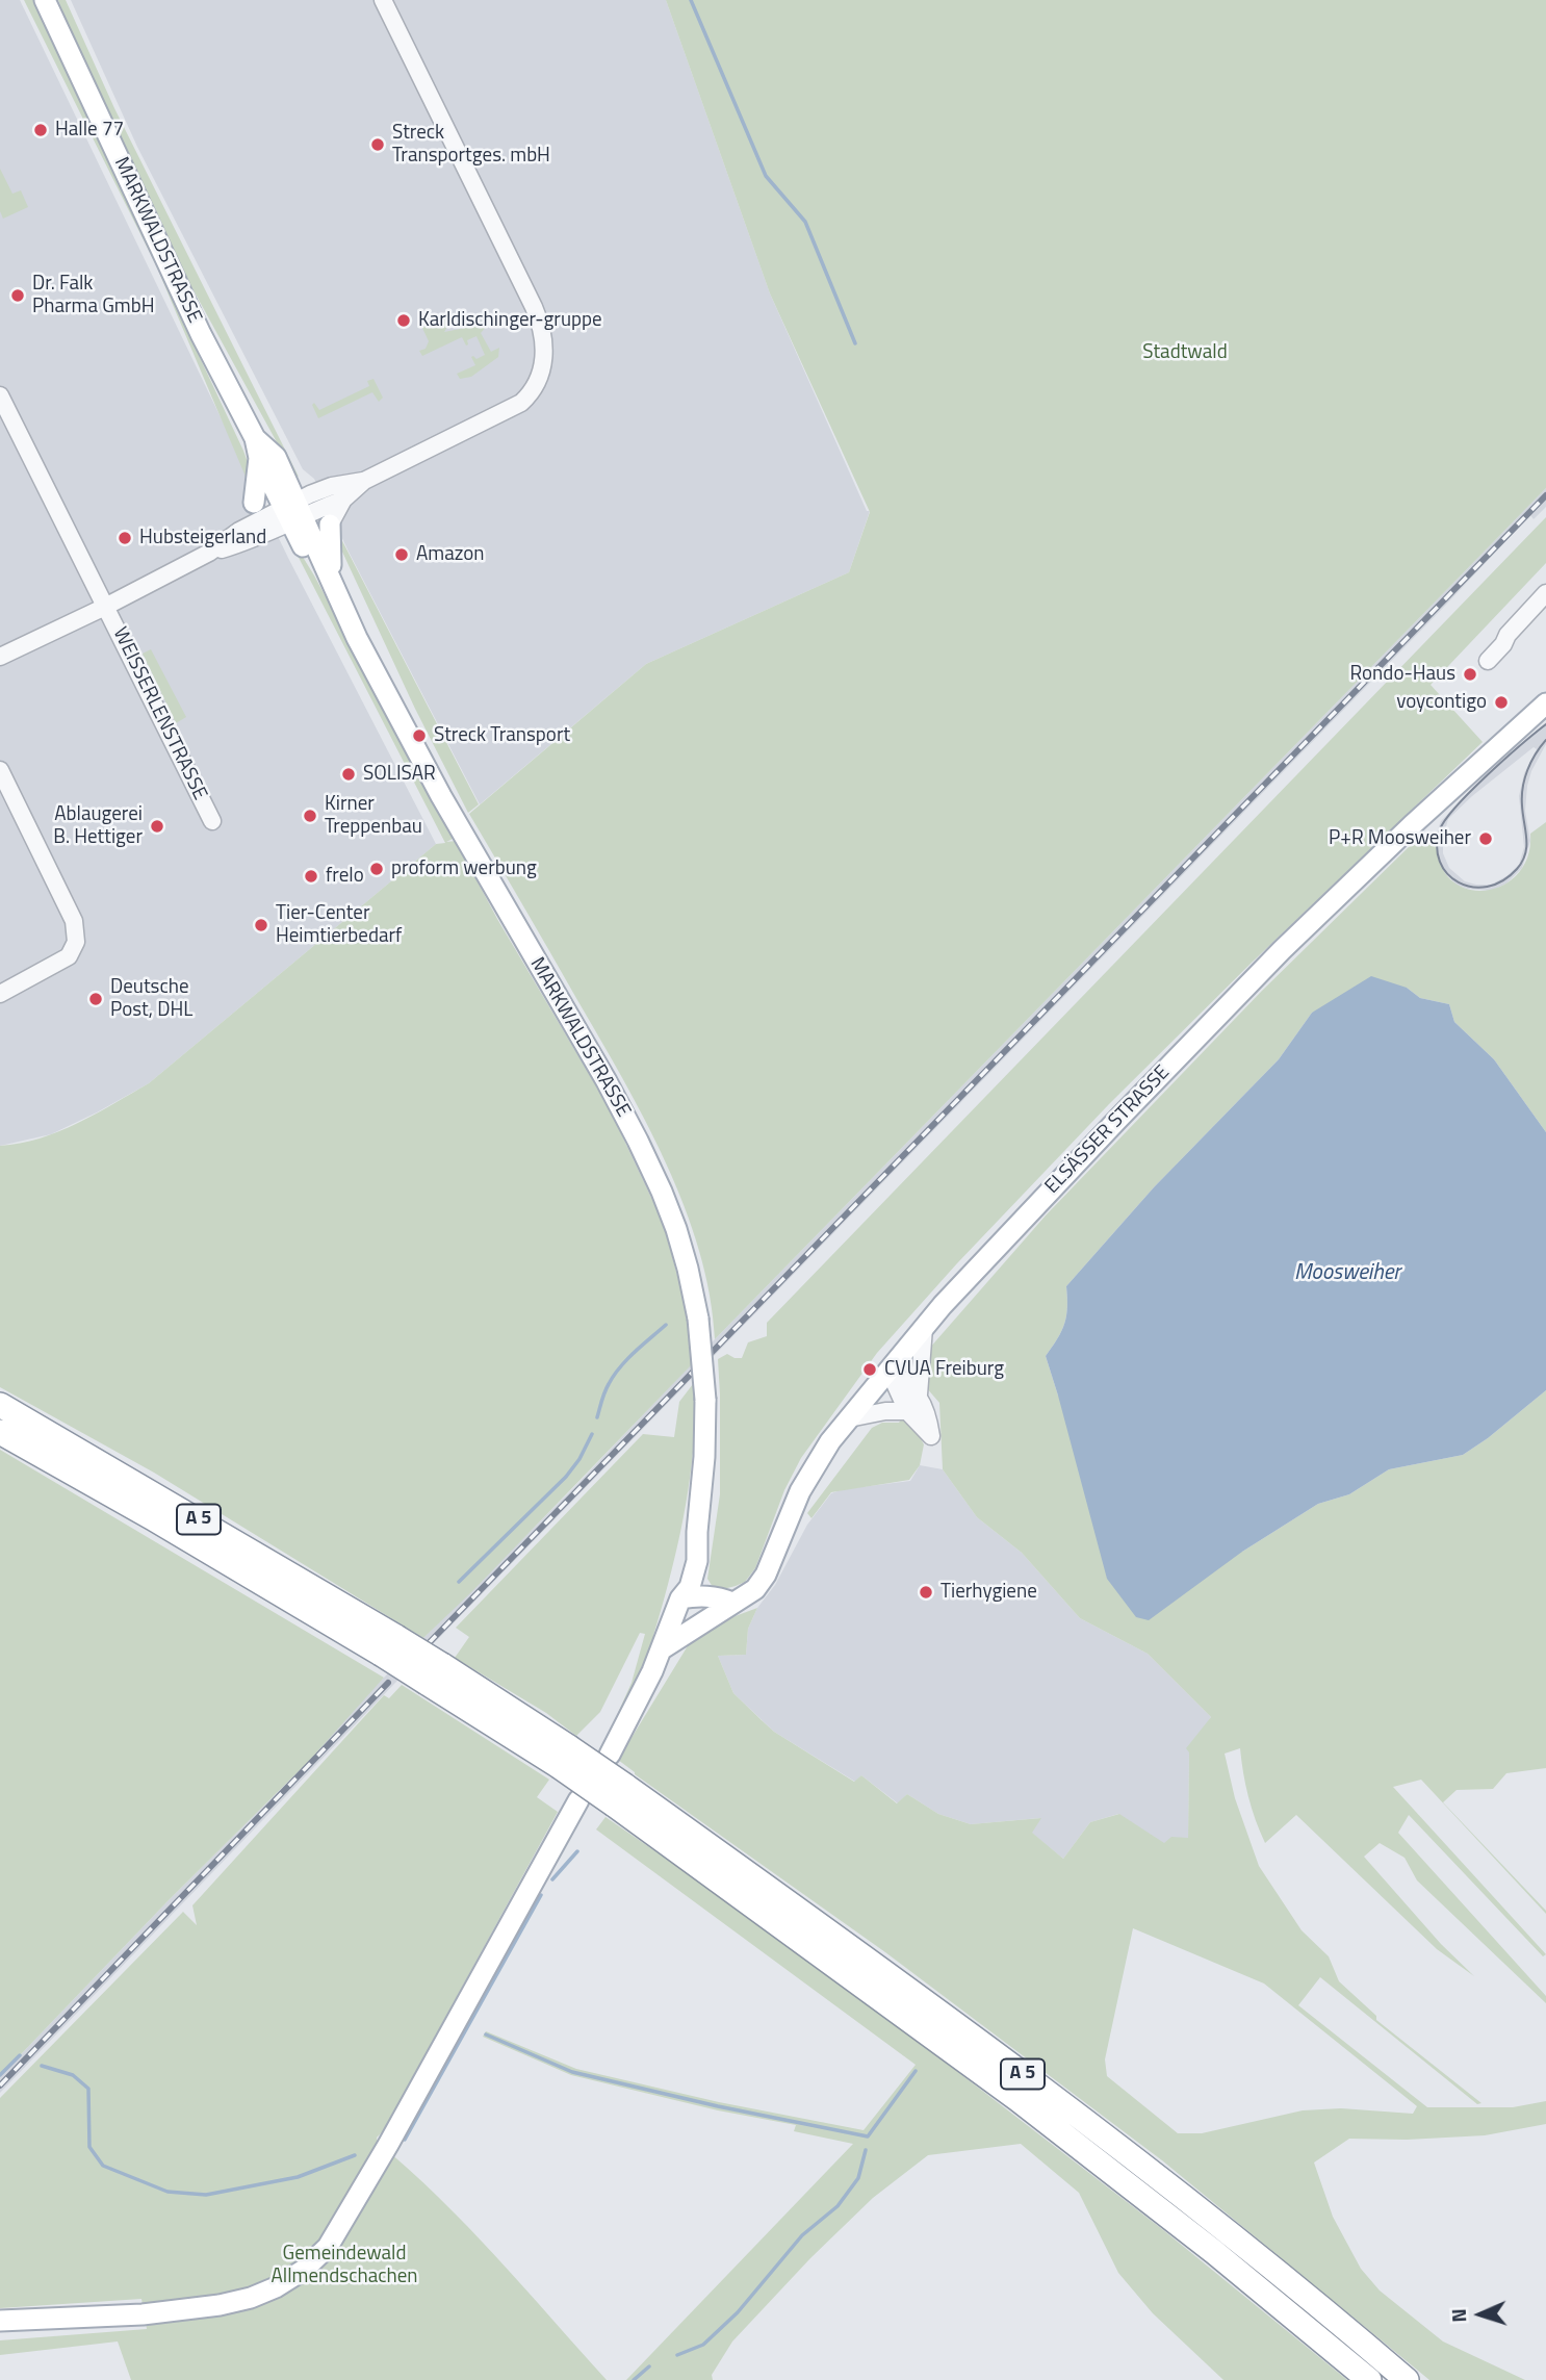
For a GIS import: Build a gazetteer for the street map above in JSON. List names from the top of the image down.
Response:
{
  "streets": {
    "highway": ["A 5"],
    "main road": ["MARKWALDSTRASSE", "ELSÄSSER STRASSE"],
    "street": ["WEISSERLENSTRASSE"]
  },
  "crossings": [
    ["MARKWALDSTRASSE", "WEISSERLENSTRASSE"],
    ["MARKWALDSTRASSE", "ELSÄSSER STRASSE"]
  ],
  "water": ["Moosweiher"],
  "parks": ["Stadtwald", "Gemeindewald Allmendschachen"],
  "places": [
    "Halle 77",
    "Streck Transportges. mbH",
    "Dr. Falk Pharma GmbH",
    "Karldischinger-gruppe",
    "Hubsteigerland",
    "Amazon",
    "Rondo-Haus",
    "voycontigo",
    "Streck Transport",
    "SOLISAR",
    "Kirner Treppenbau",
    "Ablaugerei B. Hettiger",
    "P+R Moosweiher",
    "proform werbung",
    "frelo",
    "Tier-Center Heimtierbedarf",
    "Deutsche Post, DHL",
    "CVUA Freiburg",
    "Tierhygiene"
  ],
  "north": "left"
}
